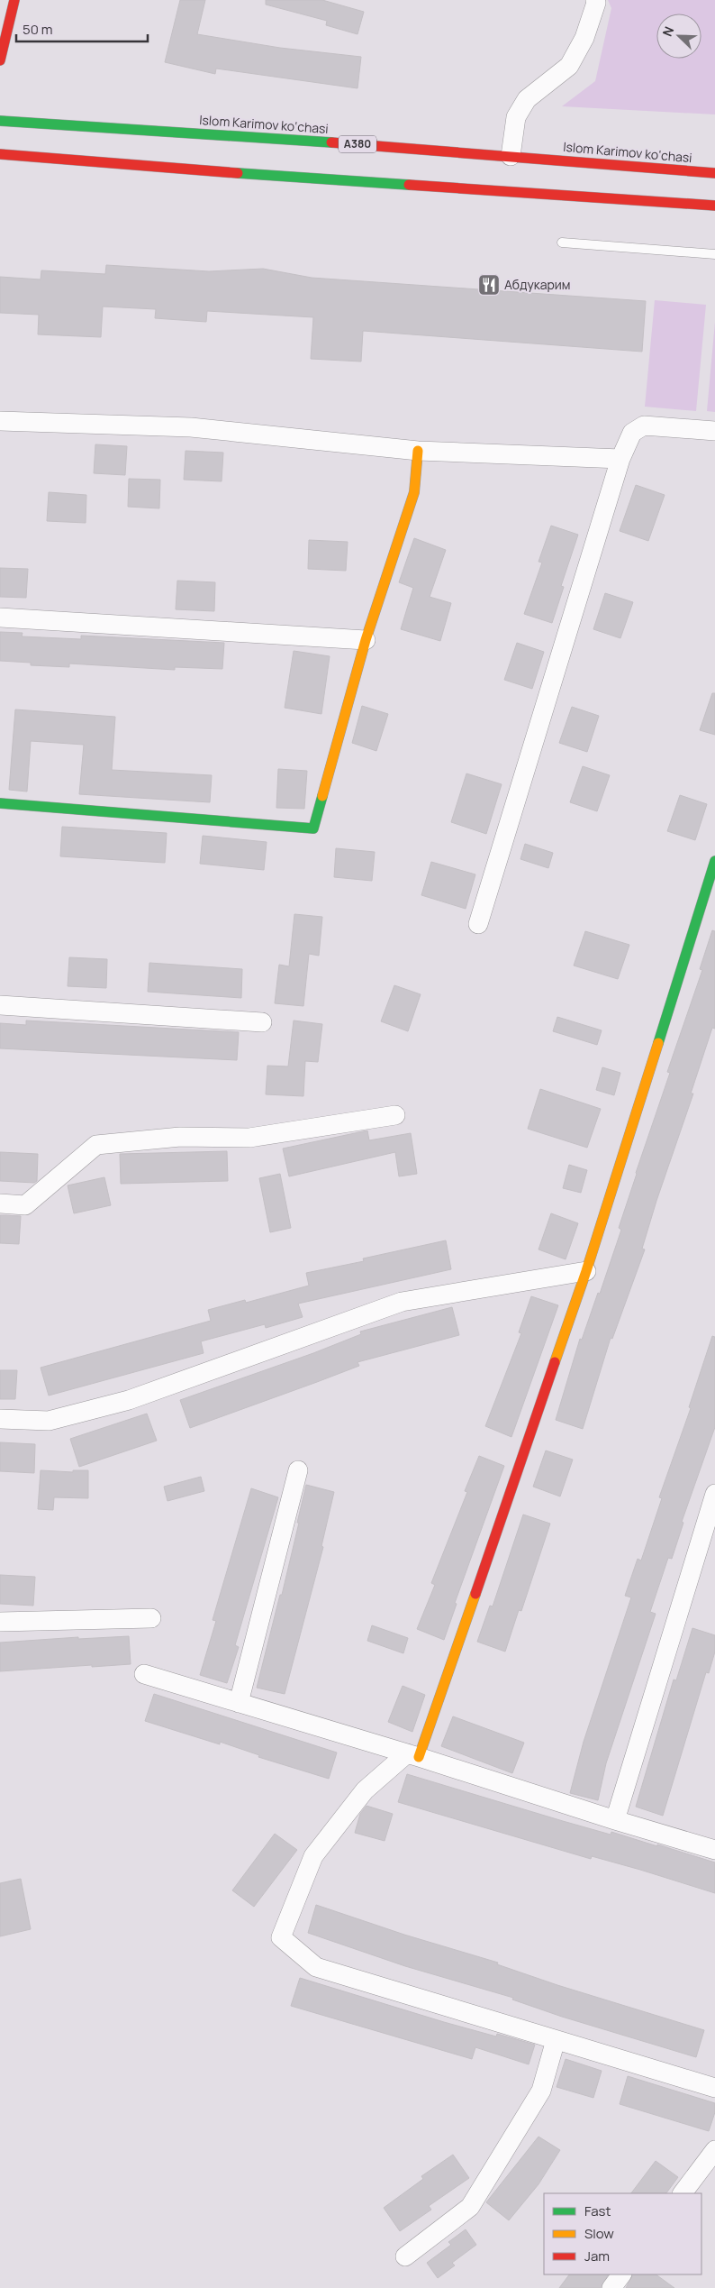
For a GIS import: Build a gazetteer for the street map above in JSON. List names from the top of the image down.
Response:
{
  "streets": {
    "main road": ["Islom Karimov ko‘chasi", "A380"]
  },
  "places": {
    "restaurant": ["Абдукарим"]
  },
  "legend": ["Fast", "Slow", "Jam"],
  "scale_bar": "50 m",
  "north": "top left"
}
